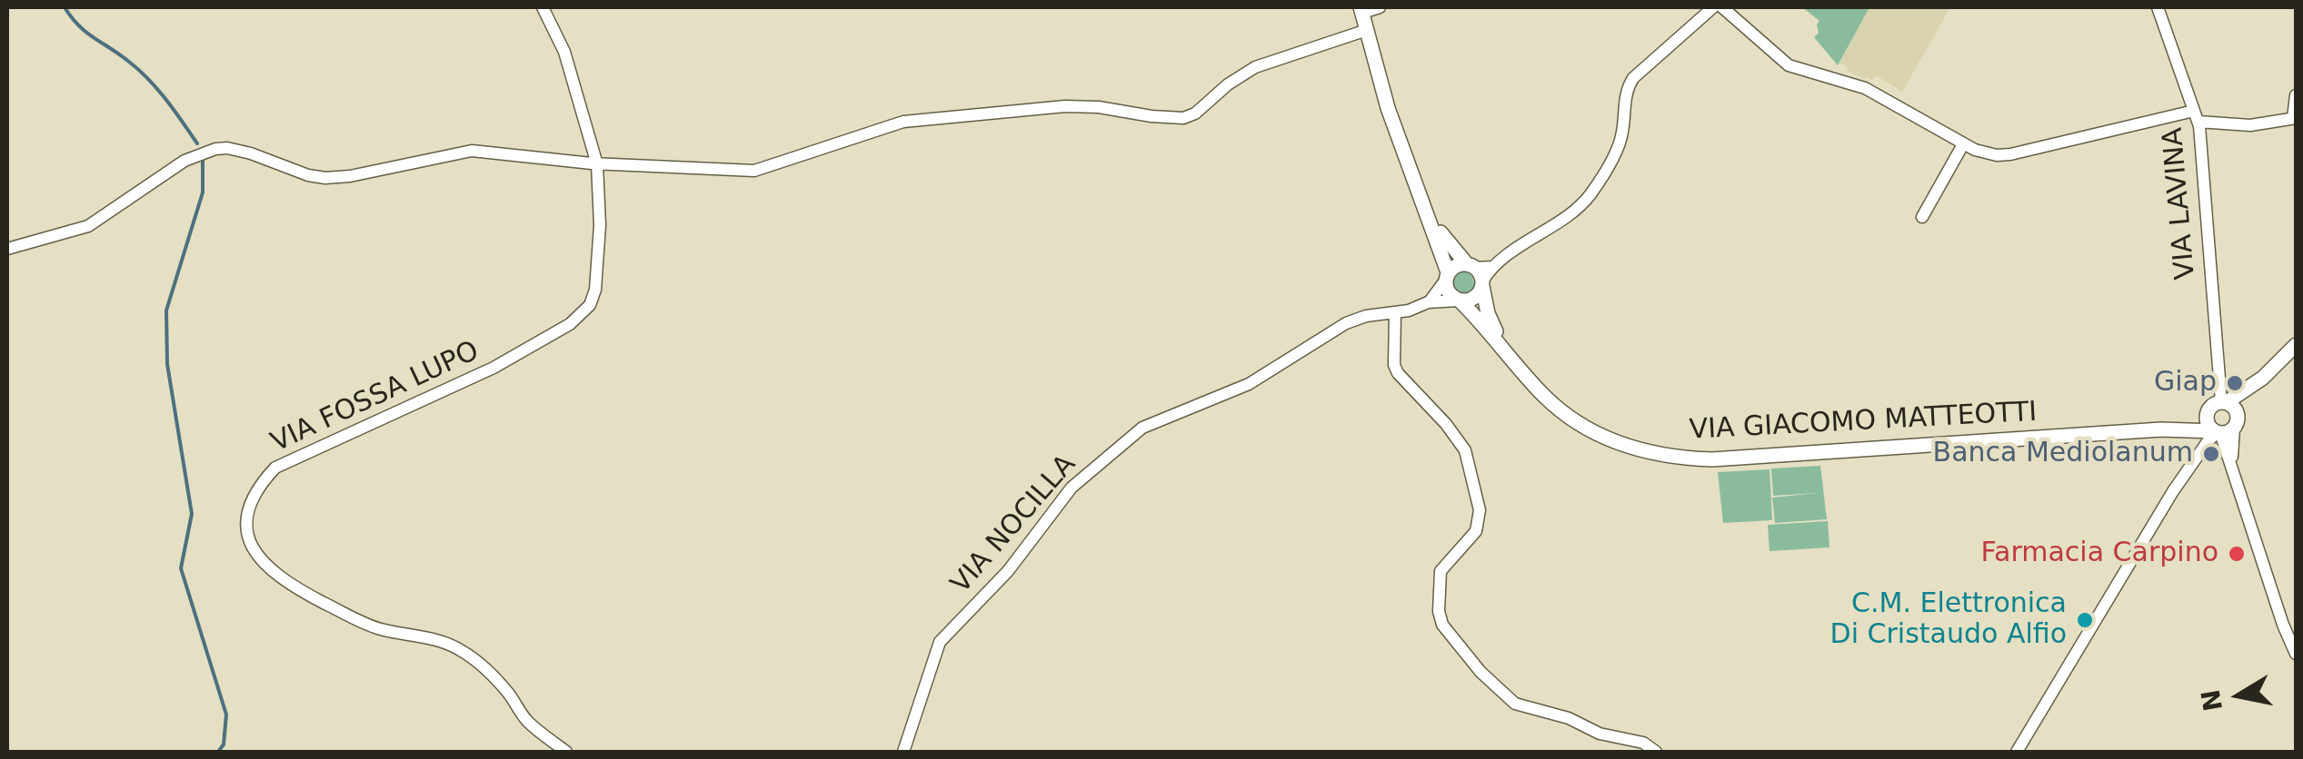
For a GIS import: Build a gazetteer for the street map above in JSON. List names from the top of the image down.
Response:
{
  "streets": {
    "main road": ["VIA GIACOMO MATTEOTTI"],
    "street": ["VIA LAVINA", "VIA FOSSA LUPO", "VIA NOCILLA"]
  },
  "places": [
    "Giap",
    "Banca Mediolanum",
    "Farmacia Carpino",
    "C.M. Elettronica Di Cristaudo Alfio"
  ],
  "north": "left"
}
